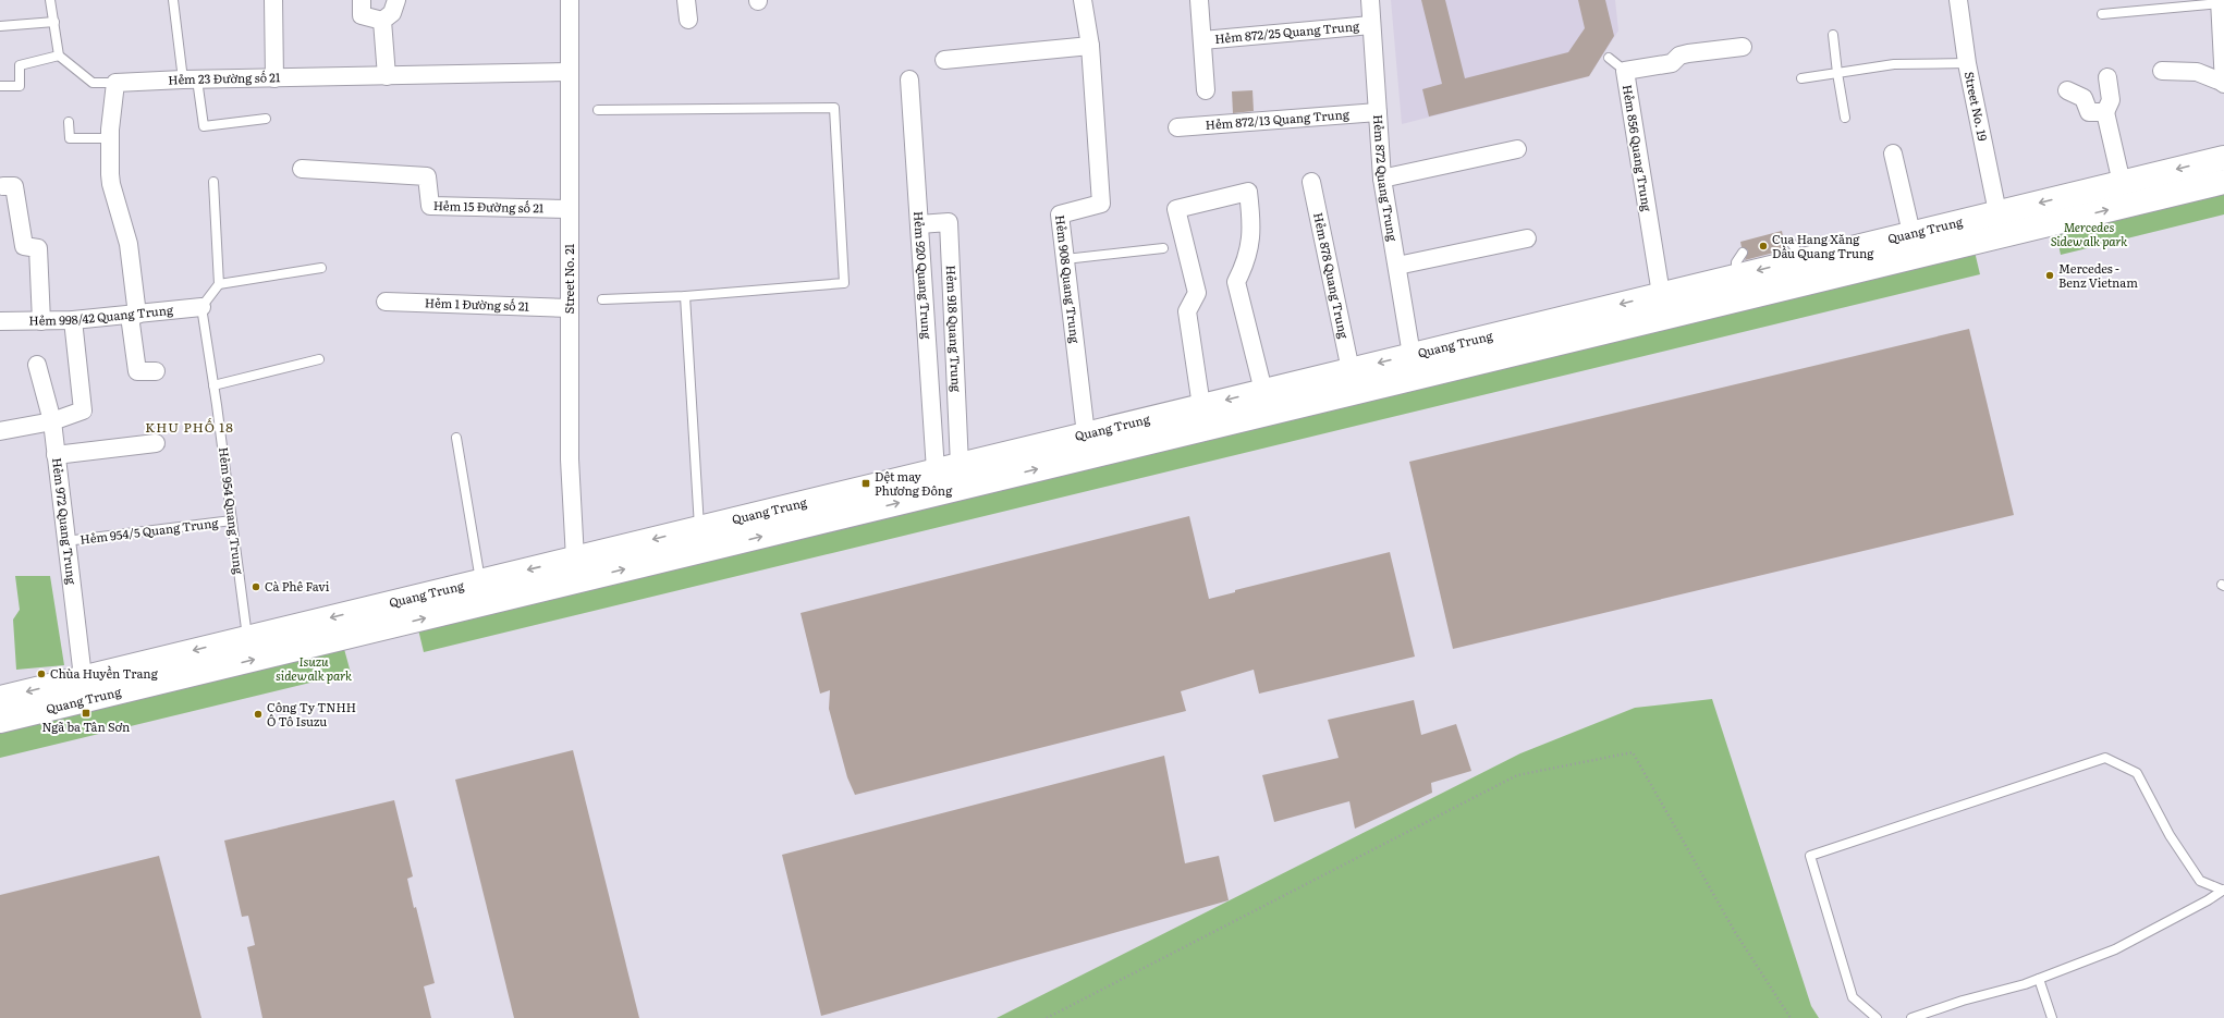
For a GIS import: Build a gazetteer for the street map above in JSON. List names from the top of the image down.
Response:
{
  "streets": {
    "main road": ["Quang Trung"],
    "street": [
      "Hẻm 872/25 Quang Trung",
      "Hẻm 23 Đường số 21",
      "Street No. 19",
      "Hẻm 872/13 Quang Trung",
      "Hẻm 856 Quang Trung",
      "Hẻm 872 Quang Trung",
      "Hẻm 15 Đường số 21",
      "Hẻm 920 Quang Trung",
      "Hẻm 878 Quang Trung",
      "Street No. 21",
      "Hẻm 908 Quang Trung",
      "Hẻm 1 Đường số 21",
      "Hẻm 998/42 Quang Trung",
      "Hẻm 918 Quang Trung",
      "Hẻm 972 Quang Trung"
    ],
    "lane": ["Hẻm 954 Quang Trung", "Hẻm 954/5 Quang Trung"]
  },
  "crossings": [
    ["Hẻm 872/25 Quang Trung", "Hẻm 872 Quang Trung"],
    ["Hẻm 23 Đường số 21", "Street No. 21"],
    ["Street No. 19", "Quang Trung"],
    ["Hẻm 872/13 Quang Trung", "Hẻm 872 Quang Trung"],
    ["Hẻm 856 Quang Trung", "Quang Trung"],
    ["Hẻm 872 Quang Trung", "Quang Trung"],
    ["Hẻm 15 Đường số 21", "Street No. 21"],
    ["Quang Trung", "Hẻm 920 Quang Trung"],
    ["Quang Trung", "Hẻm 878 Quang Trung"],
    ["Quang Trung", "Street No. 21"],
    ["Quang Trung", "Hẻm 908 Quang Trung"],
    ["Quang Trung", "Hẻm 918 Quang Trung"],
    ["Quang Trung", "Hẻm 954 Quang Trung"],
    ["Quang Trung", "Hẻm 972 Quang Trung"],
    ["Hẻm 920 Quang Trung", "Hẻm 918 Quang Trung"],
    ["Street No. 21", "Hẻm 1 Đường số 21"],
    ["Hẻm 998/42 Quang Trung", "Hẻm 954 Quang Trung"],
    ["Hẻm 954 Quang Trung", "Hẻm 954/5 Quang Trung"],
    ["Hẻm 972 Quang Trung", "Hẻm 954/5 Quang Trung"]
  ],
  "districts": ["KHU PHỐ 18"],
  "parks": ["Mercedes Sidewalk park", "Isuzu sidewalk park"],
  "places": {
    "other": [
      "Cua Hang Xăng Dầu Quang Trung",
      "Mercedes - Benz Vietnam",
      "Cà Phê Favi",
      "Chùa Huyền Trang",
      "Công Ty TNHH Ô Tô Isuzu"
    ],
    "transit": ["Dệt may Phương Đông", "Ngã ba Tân Sơn"]
  }
}
